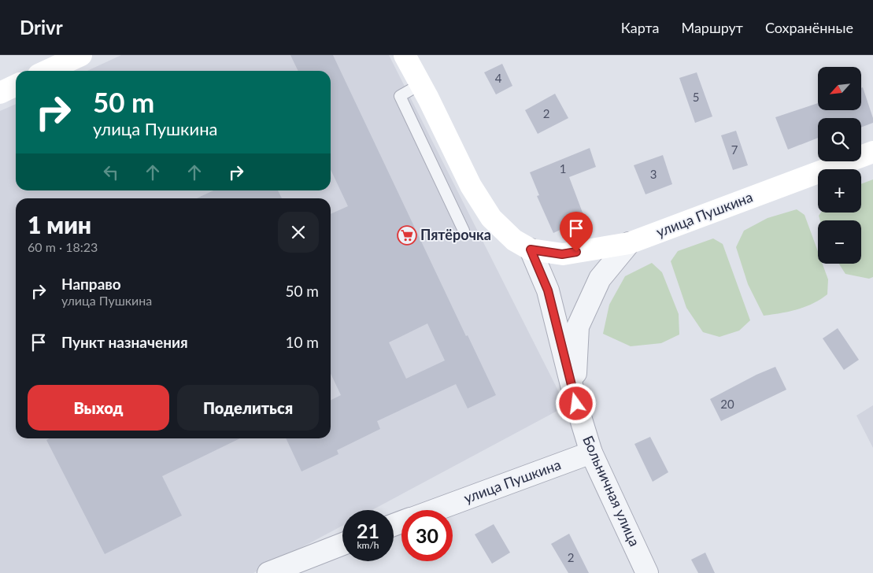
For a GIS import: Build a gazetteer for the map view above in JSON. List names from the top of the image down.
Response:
{
  "streets": {
    "main road": ["улица Пушкина"],
    "street": ["Больничная улица"]
  },
  "crossings": [
    ["улица Пушкина", "Больничная улица"]
  ],
  "places": {
    "supermarket": ["Пятёрочка"]
  },
  "house_numbers": [
    "4",
    "5",
    "2",
    "7",
    "1",
    "3",
    "20",
    "2"
  ],
  "north": "bottom left",
  "page": {
    "header": "Drivr",
    "nav": ["Карта", "Маршрут", "Сохранённые"],
    "map_buttons": ["+", "−"],
    "turn": ["50 m", "улица Пушкина"],
    "heading": ["1 мин", "60 m · 18:23"],
    "list": [
      {
        "name": "Направо",
        "note": "улица Пушкина",
        "value": "50 m"
      },
      {
        "name": "Пункт назначения",
        "value": "10 m"
      }
    ],
    "buttons": ["Выход", "Поделиться"],
    "speed": "21 km/h",
    "limit": "30"
  }
}
